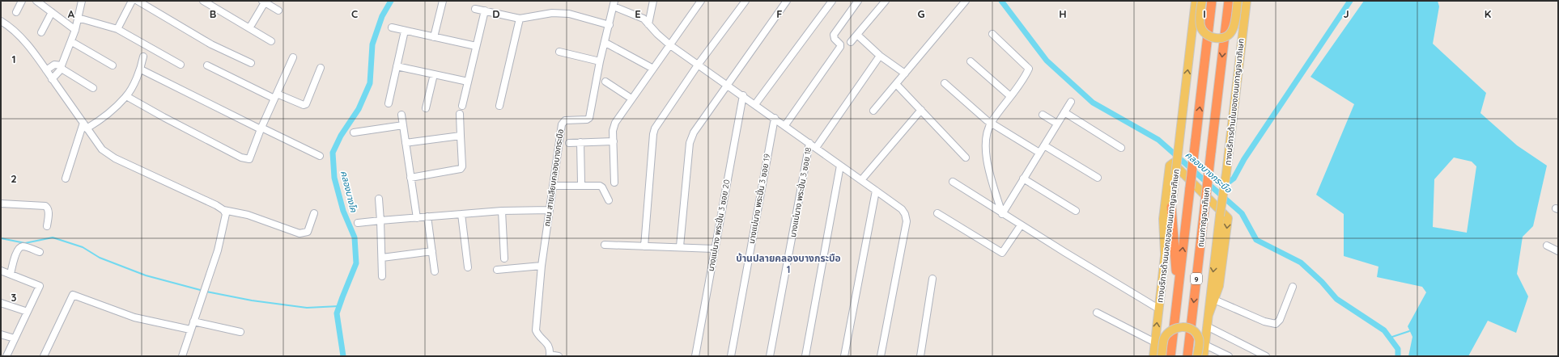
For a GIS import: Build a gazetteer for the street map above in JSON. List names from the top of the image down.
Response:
{
  "streets": {
    "highway": ["ถนนกาญจนาภิเษก", "9"],
    "main road": ["ทางบริการด้านในของถนนกาญจนาภิเษก", "ทางบริการด้านนอกของถนนกาญจนาภิเษก"],
    "street": [
      "ถนน สายเลียบคลองบางกระบือ",
      "บางแม่นาง พระปิ่น 3 ซอย 18",
      "บางแม่นาง พระปิ่น 3 ซอย 19",
      "บางแม่นาง พระปิ่น 3 ซอย 20"
    ]
  },
  "one_way": ["ทางบริการด้านในของถนนกาญจนาภิเษก", "ทางบริการด้านนอกของถนนกาญจนาภิเษก"],
  "districts": ["บ้านปลายคลองบางกระบือ 1"],
  "water": ["คลองบางกระบือ", "คลองบางโค"],
  "grid": {
    "columns": [
      "A",
      "B",
      "C",
      "D",
      "E",
      "F",
      "G",
      "H",
      "I",
      "J",
      "K"
    ],
    "rows": ["1", "2", "3"]
  }
}
